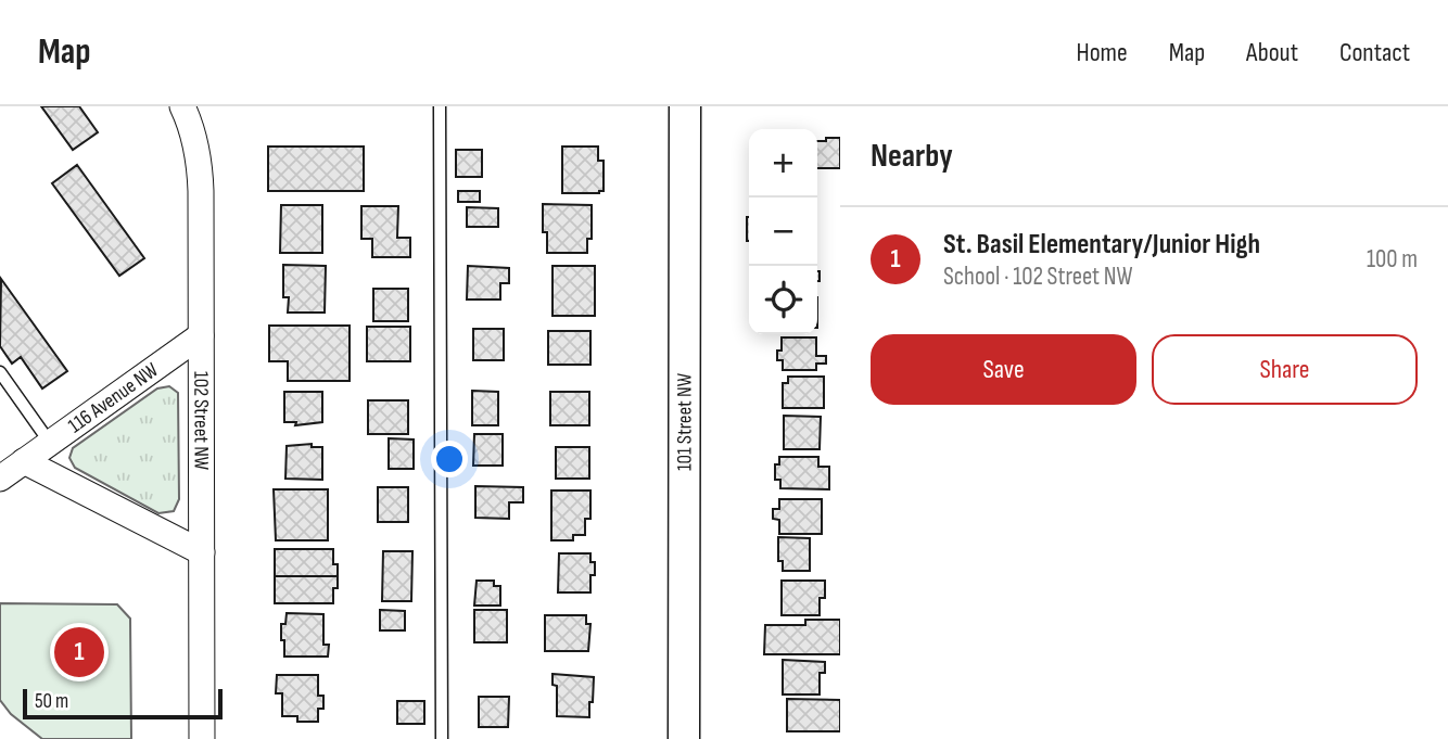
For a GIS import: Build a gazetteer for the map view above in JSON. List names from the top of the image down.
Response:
{
  "streets": {
    "street": ["116 Avenue NW", "102 Street NW", "101 Street NW"]
  },
  "crossings": [
    ["116 Avenue NW", "102 Street NW"]
  ],
  "scale_bar": "50 m",
  "page": {
    "header": "Map",
    "nav": [
      "Home",
      "Map",
      "About",
      "Contact"
    ],
    "heading": "Nearby",
    "map_buttons": ["+", "−"],
    "list": [
      {
        "mark": "1",
        "name": "St. Basil Elementary/Junior High",
        "note": "School · 102 Street NW",
        "value": "100 m"
      }
    ],
    "buttons": ["Save", "Share"],
    "pins": "1",
    "scale": "50 m"
  }
}
